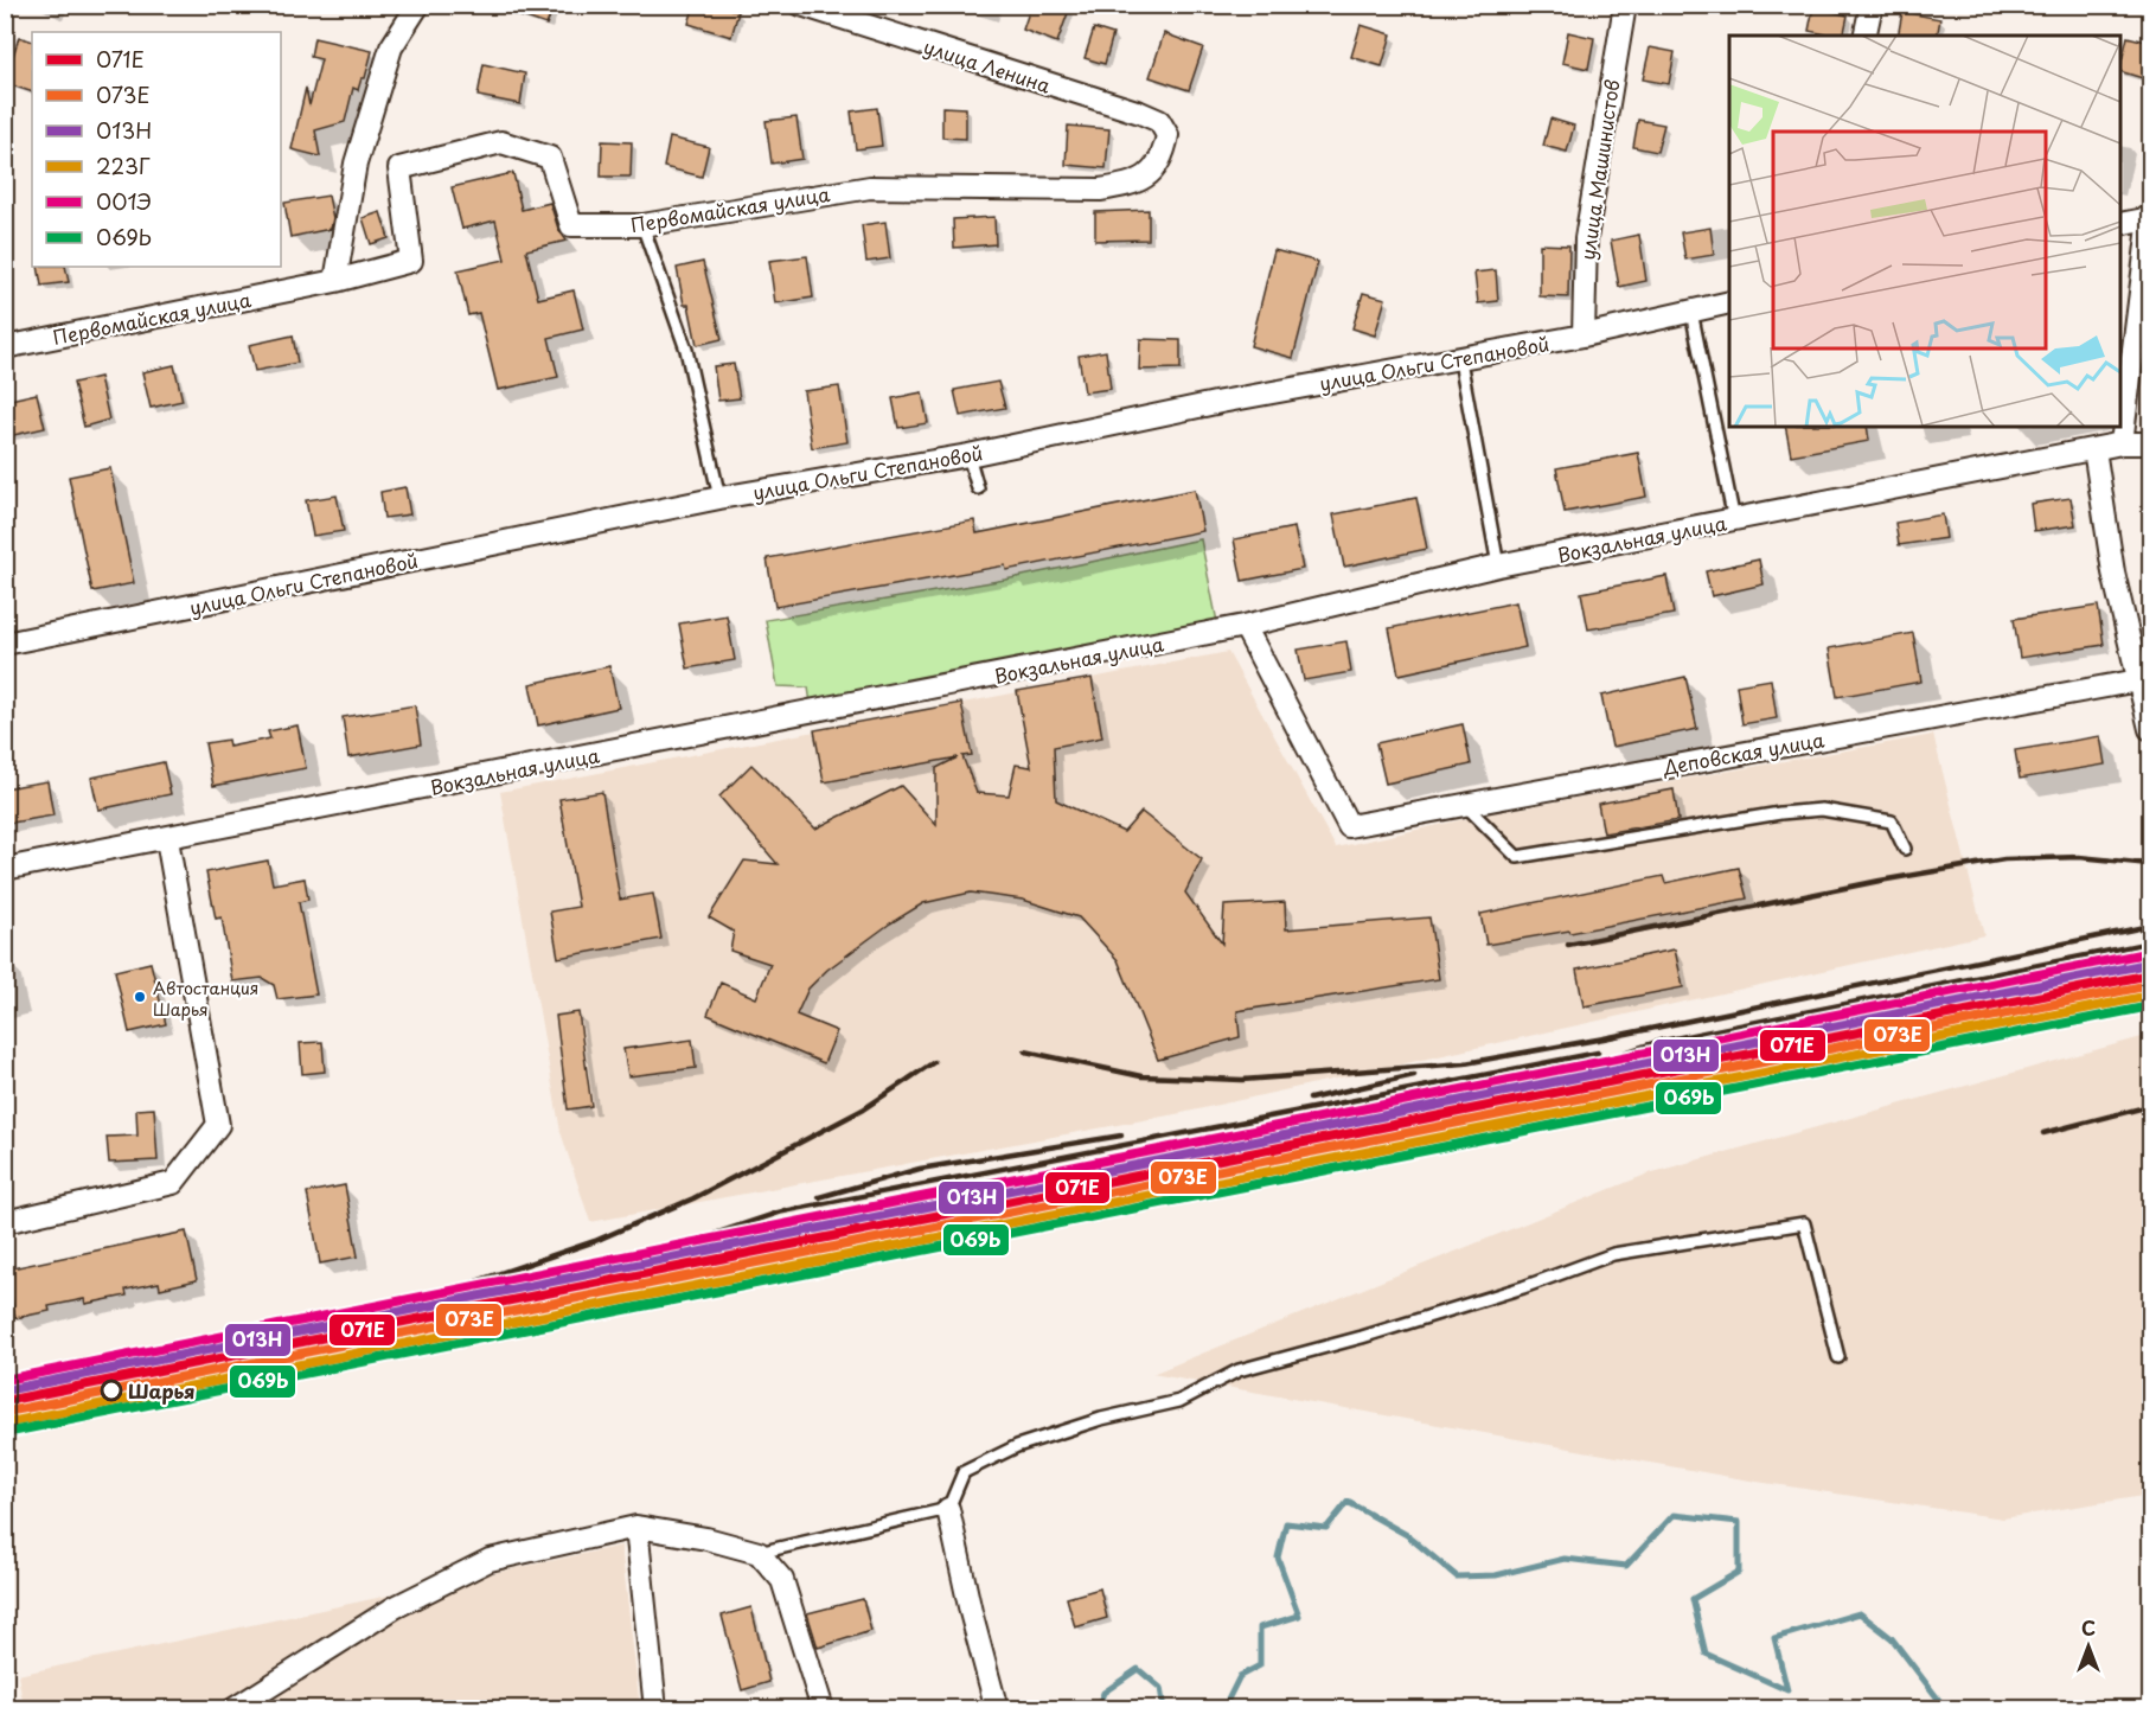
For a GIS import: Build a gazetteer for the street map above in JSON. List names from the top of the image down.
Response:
{
  "streets": {
    "street": [
      "улица Ленина",
      "улица Машинистов",
      "Первомайская улица",
      "улица Ольги Степановой",
      "Вокзальная улица",
      "Деповская улица"
    ]
  },
  "crossings": [
    ["улица Ленина", "Первомайская улица"],
    ["улица Машинистов", "улица Ольги Степановой"],
    ["Вокзальная улица", "Деповская улица"]
  ],
  "places": ["Автостанция Шарья", "Шарья"],
  "lines": [
    "transit line 001Э",
    "transit line 013Н",
    "transit line 071Е",
    "transit line 073Е",
    "transit line 223Г",
    "transit line 069Ь"
  ],
  "legend": [
    "071Е",
    "073Е",
    "013Н",
    "223Г",
    "001Э",
    "069Ь"
  ],
  "north": "top"
}
